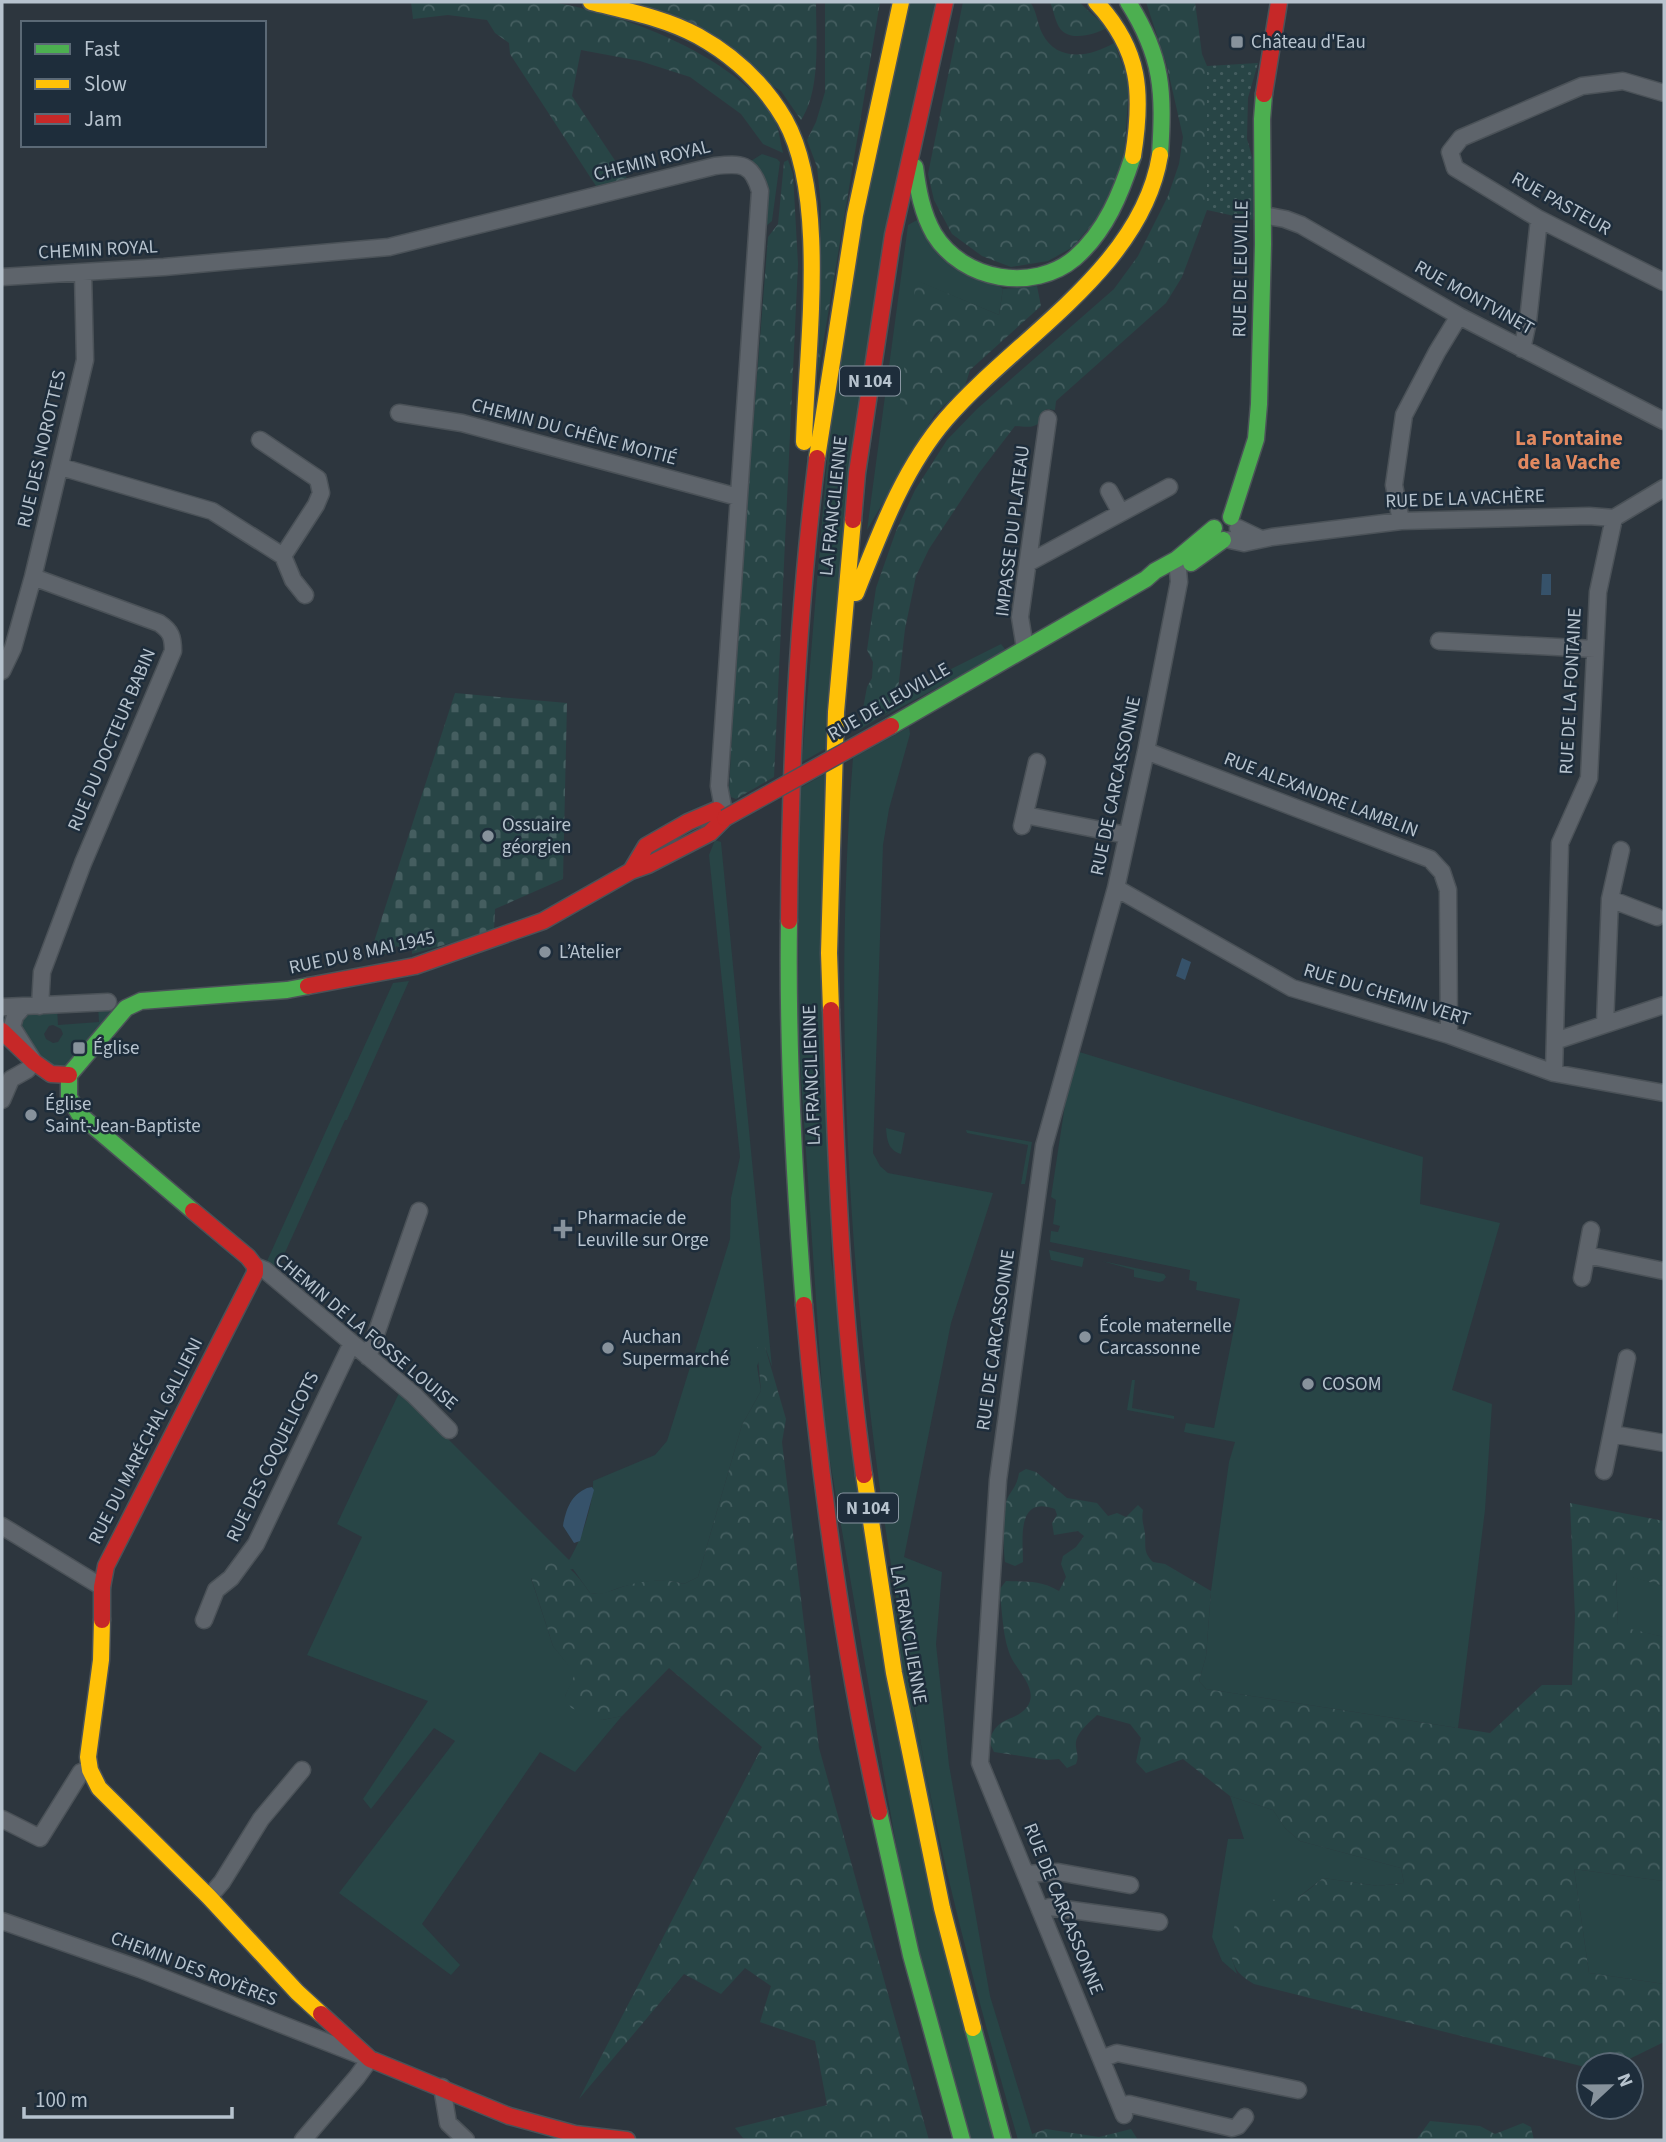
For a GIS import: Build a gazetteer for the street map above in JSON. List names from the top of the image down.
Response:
{
  "streets": {
    "main road": [
      "RUE DE LEUVILLE",
      "N 104",
      "LA FRANCILIENNE",
      "RUE DU 8 MAI 1945",
      "RUE DU MARÉCHAL GALLIENI"
    ],
    "street": [
      "CHEMIN ROYAL",
      "RUE PASTEUR",
      "RUE MONTVINET",
      "CHEMIN DU CHÊNE MOITIÉ",
      "RUE DES NOROTTES",
      "RUE DE LA VACHÈRE",
      "IMPASSE DU PLATEAU",
      "RUE DE LA FONTAINE",
      "RUE DU DOCTEUR BABIN",
      "RUE DE CARCASSONNE",
      "RUE ALEXANDRE LAMBLIN",
      "RUE DU CHEMIN VERT",
      "CHEMIN DE LA FOSSE LOUISE",
      "RUE DES COQUELICOTS",
      "CHEMIN DES ROYÈRES"
    ]
  },
  "crossings": [
    ["CHEMIN ROYAL", "RUE DE LEUVILLE"],
    ["CHEMIN ROYAL", "CHEMIN DU CHÊNE MOITIÉ"],
    ["CHEMIN ROYAL", "RUE DES NOROTTES"],
    ["CHEMIN ROYAL", "RUE DU 8 MAI 1945"],
    ["RUE DE LEUVILLE", "RUE MONTVINET"],
    ["RUE DE LEUVILLE", "RUE DE LA VACHÈRE"],
    ["RUE DE LEUVILLE", "IMPASSE DU PLATEAU"],
    ["RUE DE LEUVILLE", "RUE DE CARCASSONNE"],
    ["RUE DE LEUVILLE", "RUE DU 8 MAI 1945"],
    ["RUE DES NOROTTES", "RUE DU DOCTEUR BABIN"],
    ["RUE DE LA VACHÈRE", "RUE DE LA FONTAINE"],
    ["RUE DE LA FONTAINE", "RUE DU CHEMIN VERT"],
    ["RUE DE CARCASSONNE", "RUE ALEXANDRE LAMBLIN"],
    ["RUE DE CARCASSONNE", "RUE DU CHEMIN VERT"],
    ["RUE ALEXANDRE LAMBLIN", "RUE DU CHEMIN VERT"],
    ["CHEMIN DE LA FOSSE LOUISE", "RUE DU MARÉCHAL GALLIENI"],
    ["CHEMIN DE LA FOSSE LOUISE", "RUE DES COQUELICOTS"]
  ],
  "districts": ["La Fontaine de la Vache"],
  "places": {
    "transit": ["Château d'Eau", "Église"],
    "other": [
      "Ossuaire géorgien",
      "L’Atelier",
      "Église Saint-Jean-Baptiste",
      "École maternelle Carcassonne",
      "Auchan Supermarché",
      "COSOM"
    ],
    "health": ["Pharmacie de Leuville sur Orge"]
  },
  "legend": ["Fast", "Slow", "Jam"],
  "scale_bar": "100 m",
  "north": "right"
}
